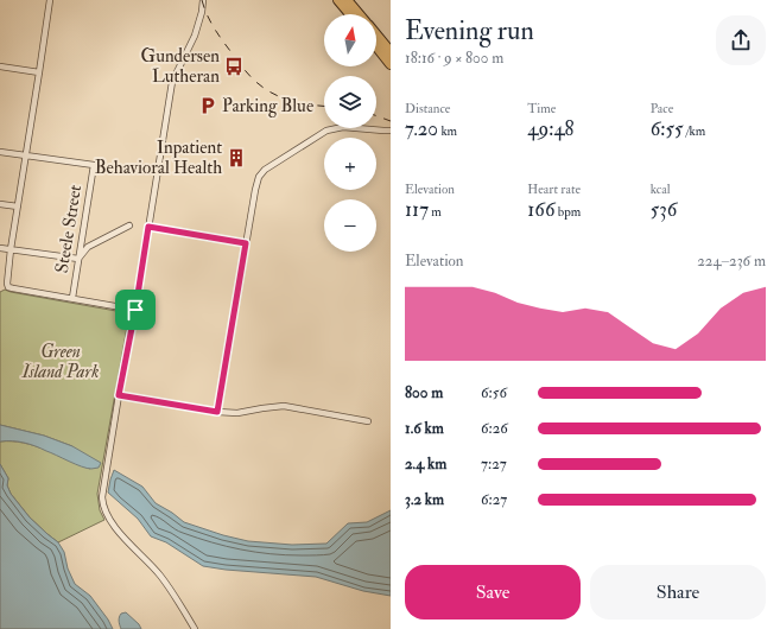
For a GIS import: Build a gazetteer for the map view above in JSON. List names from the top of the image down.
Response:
{
  "streets": {
    "street": ["Steele Street"]
  },
  "parks": ["Green Island Park"],
  "places": {
    "bus stop": ["Gundersen Lutheran"],
    "parking": ["Parking Blue"],
    "building": ["Inpatient Behavioral Health"]
  },
  "north": "top",
  "page": {
    "heading": ["Evening run", "18:16 · 9 × 800 m"],
    "map_buttons": ["+", "−"],
    "stats": [
      ["Distance", "7.20 km"],
      ["Time", "49:48"],
      ["Pace", "6:55 /km"],
      ["Elevation", "117 m"],
      ["Heart rate", "166 bpm"],
      ["kcal", "536"]
    ],
    "chart": ["Elevation", "224–236 m"],
    "list": [
      {
        "name": "800 m",
        "note": "6:56"
      },
      {
        "name": "1.6 km",
        "note": "6:26"
      },
      {
        "name": "2.4 km",
        "note": "7:27"
      },
      {
        "name": "3.2 km",
        "note": "6:27"
      }
    ],
    "buttons": ["Save", "Share"]
  }
}
